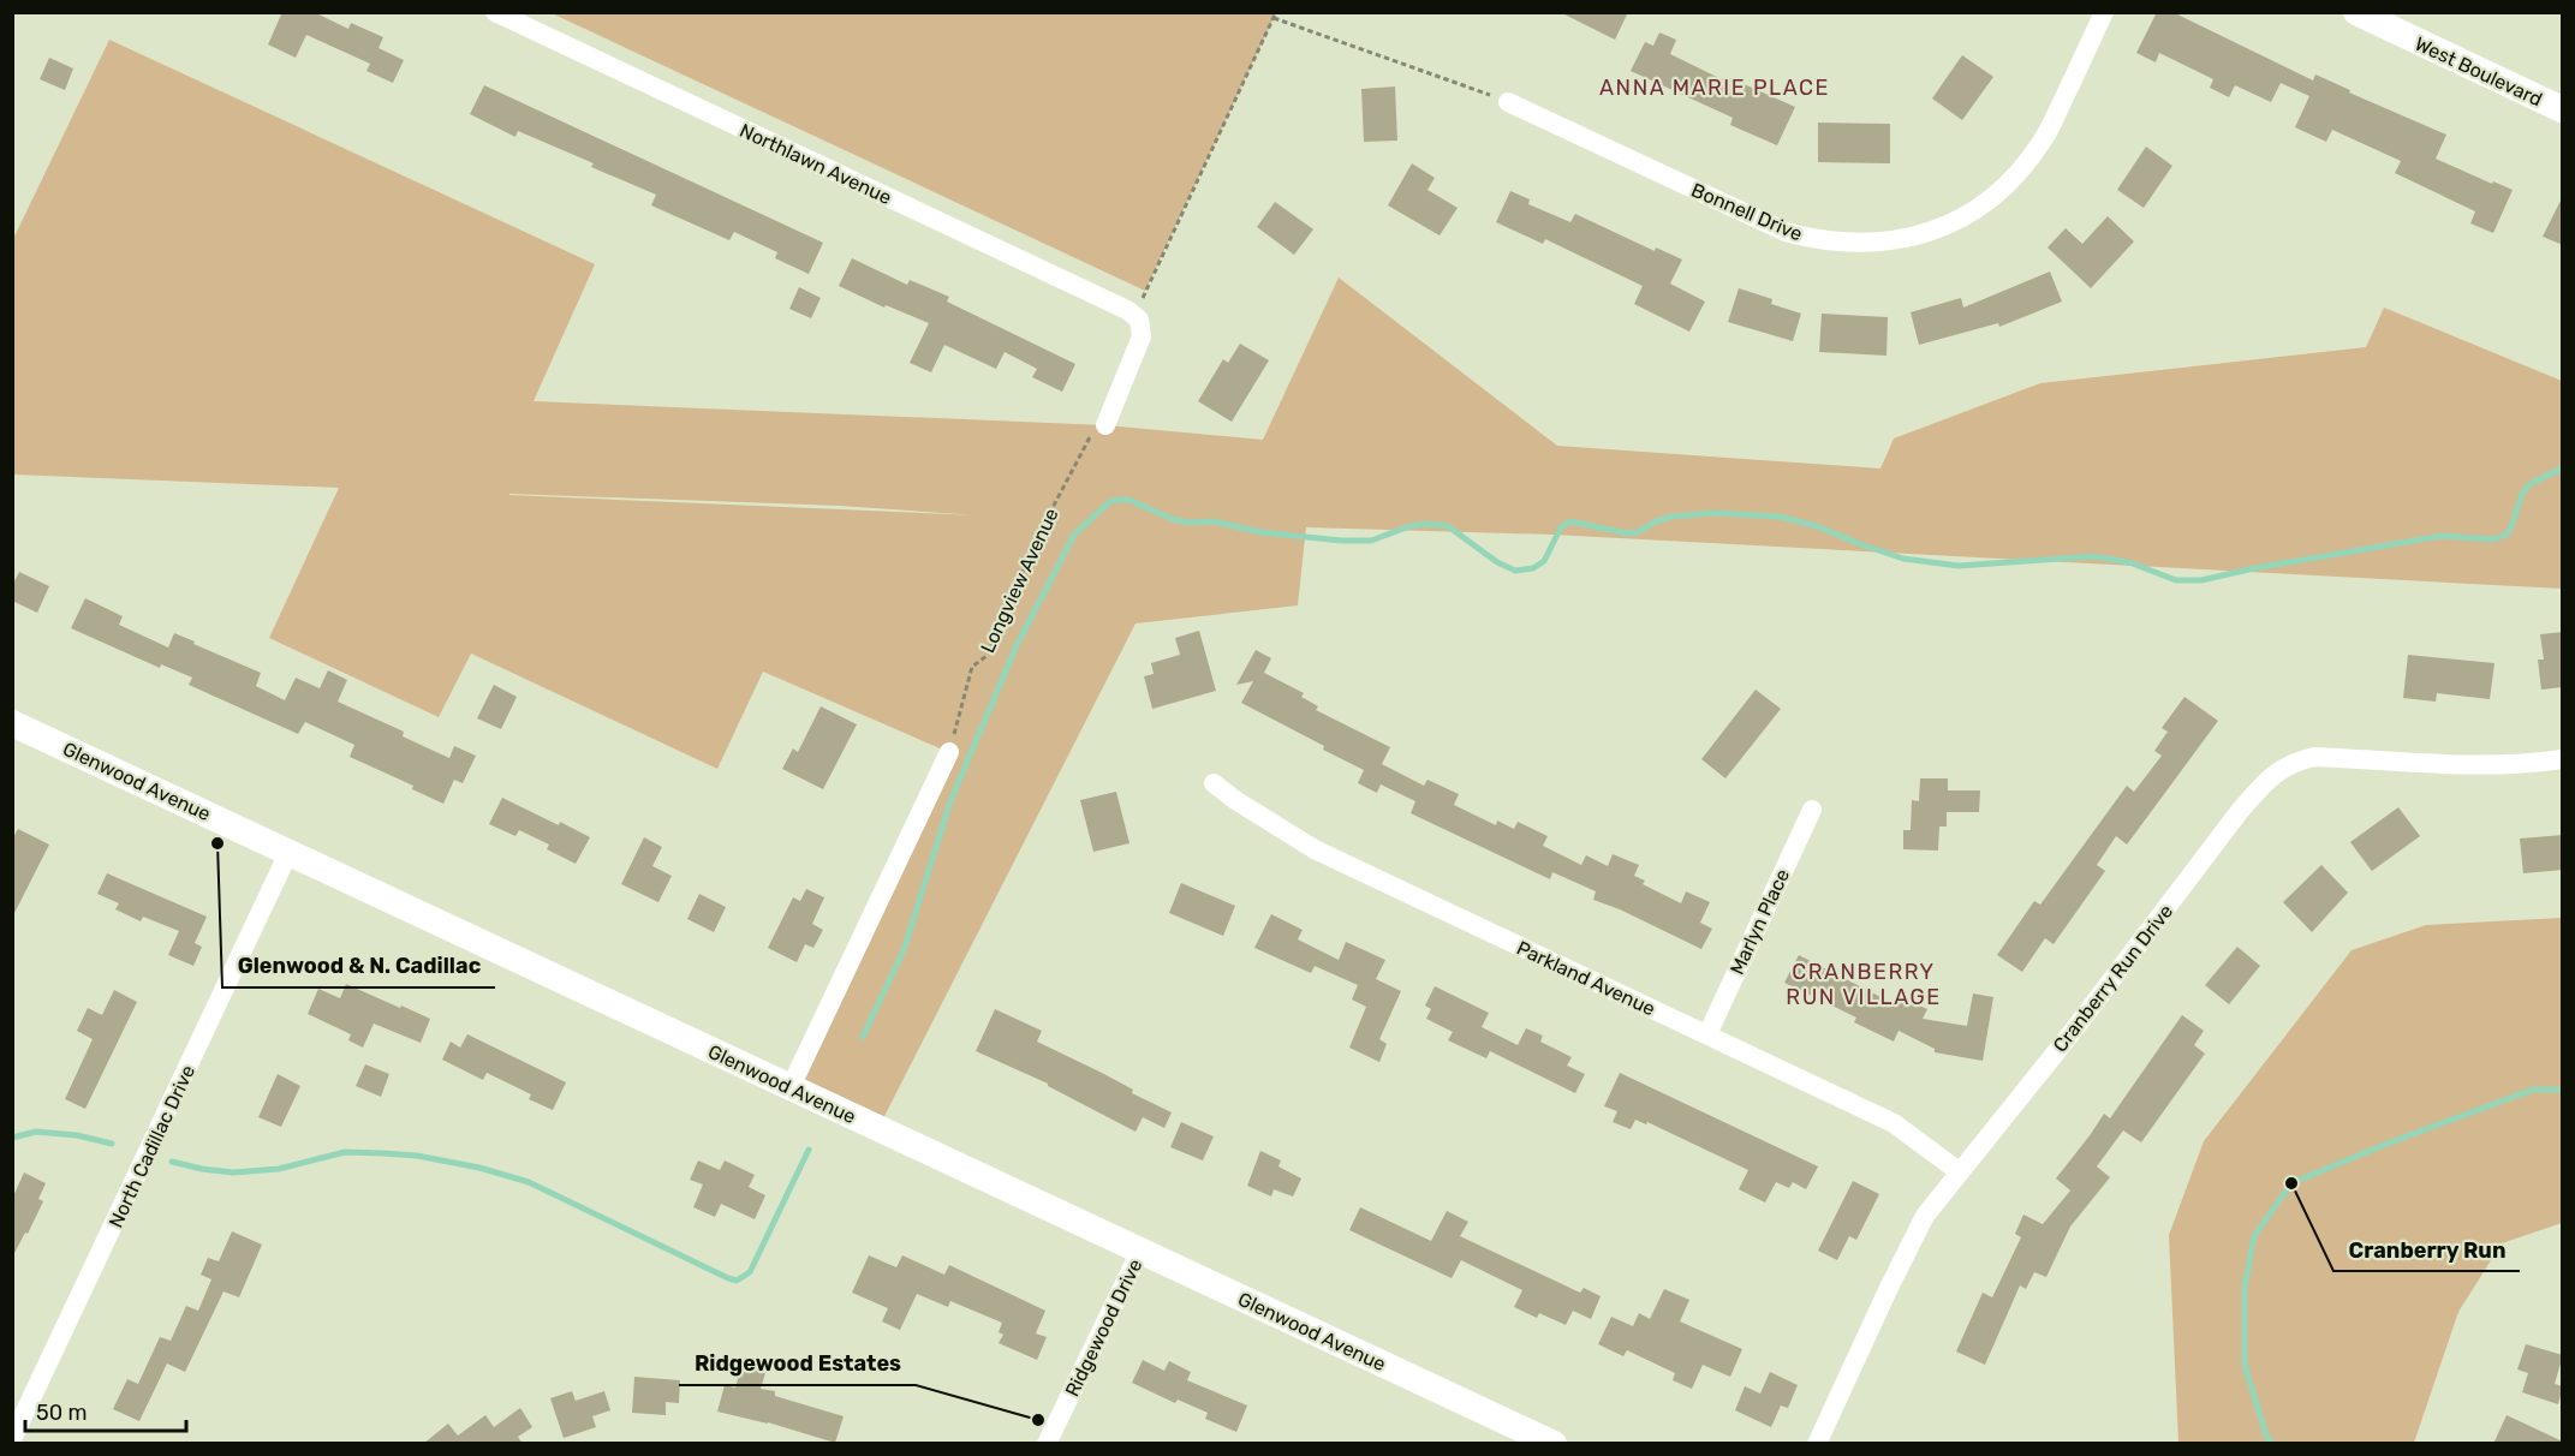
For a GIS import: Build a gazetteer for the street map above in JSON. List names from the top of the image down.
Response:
{
  "streets": {
    "street": [
      "West Boulevard",
      "Northlawn Avenue",
      "Bonnell Drive",
      "Glenwood Avenue",
      "Marlyn Place",
      "Parkland Avenue",
      "Cranberry Run Drive",
      "North Cadillac Drive",
      "Ridgewood Drive"
    ],
    "path": ["Longview Avenue"]
  },
  "crossings": [
    ["Glenwood Avenue", "North Cadillac Drive"],
    ["Glenwood Avenue", "Ridgewood Drive"],
    ["Marlyn Place", "Parkland Avenue"],
    ["Parkland Avenue", "Cranberry Run Drive"]
  ],
  "districts": ["ANNA MARIE PLACE", "CRANBERRY RUN VILLAGE"],
  "places": ["Glenwood & N. Cadillac", "Cranberry Run", "Ridgewood Estates"],
  "scale_bar": "50 m"
}
